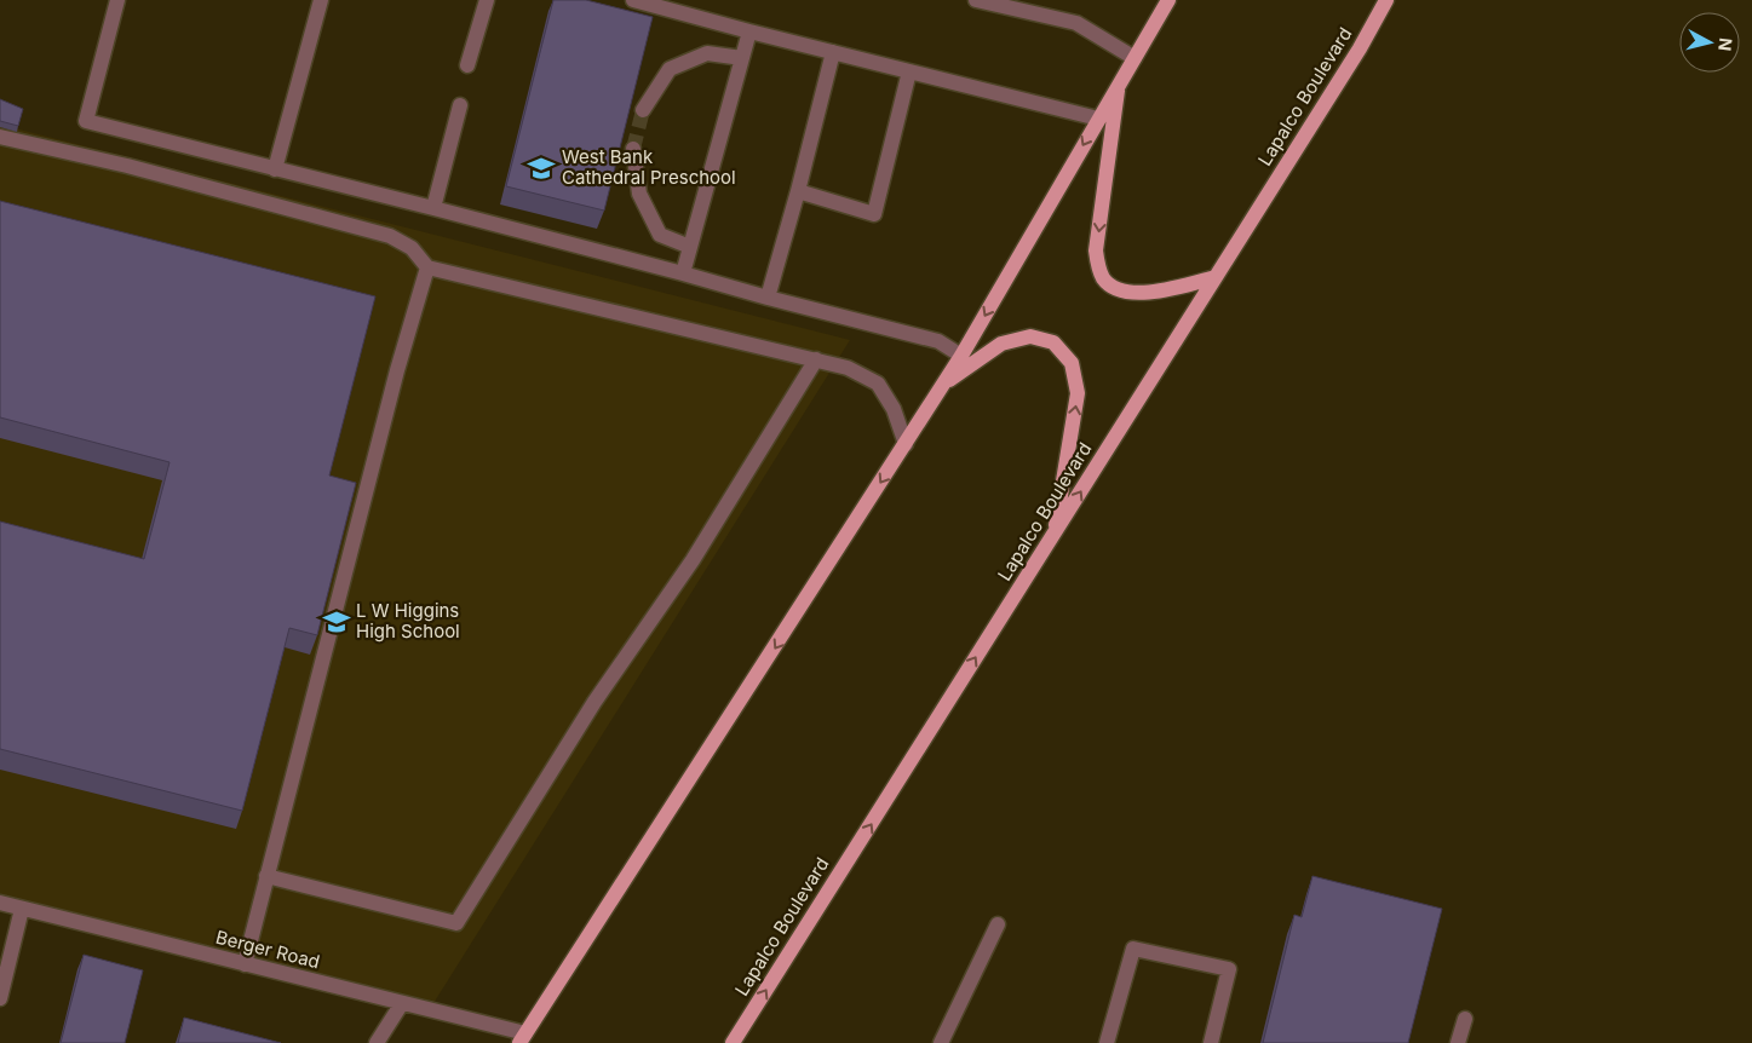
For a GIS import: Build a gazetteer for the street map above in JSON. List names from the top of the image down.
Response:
{
  "streets": {
    "main road": ["Lapalco Boulevard"],
    "street": ["Berger Road"]
  },
  "one_way": ["Lapalco Boulevard"],
  "places": {
    "school or university": ["West Bank Cathedral Preschool", "L W Higgins High School"]
  },
  "north": "right"
}
